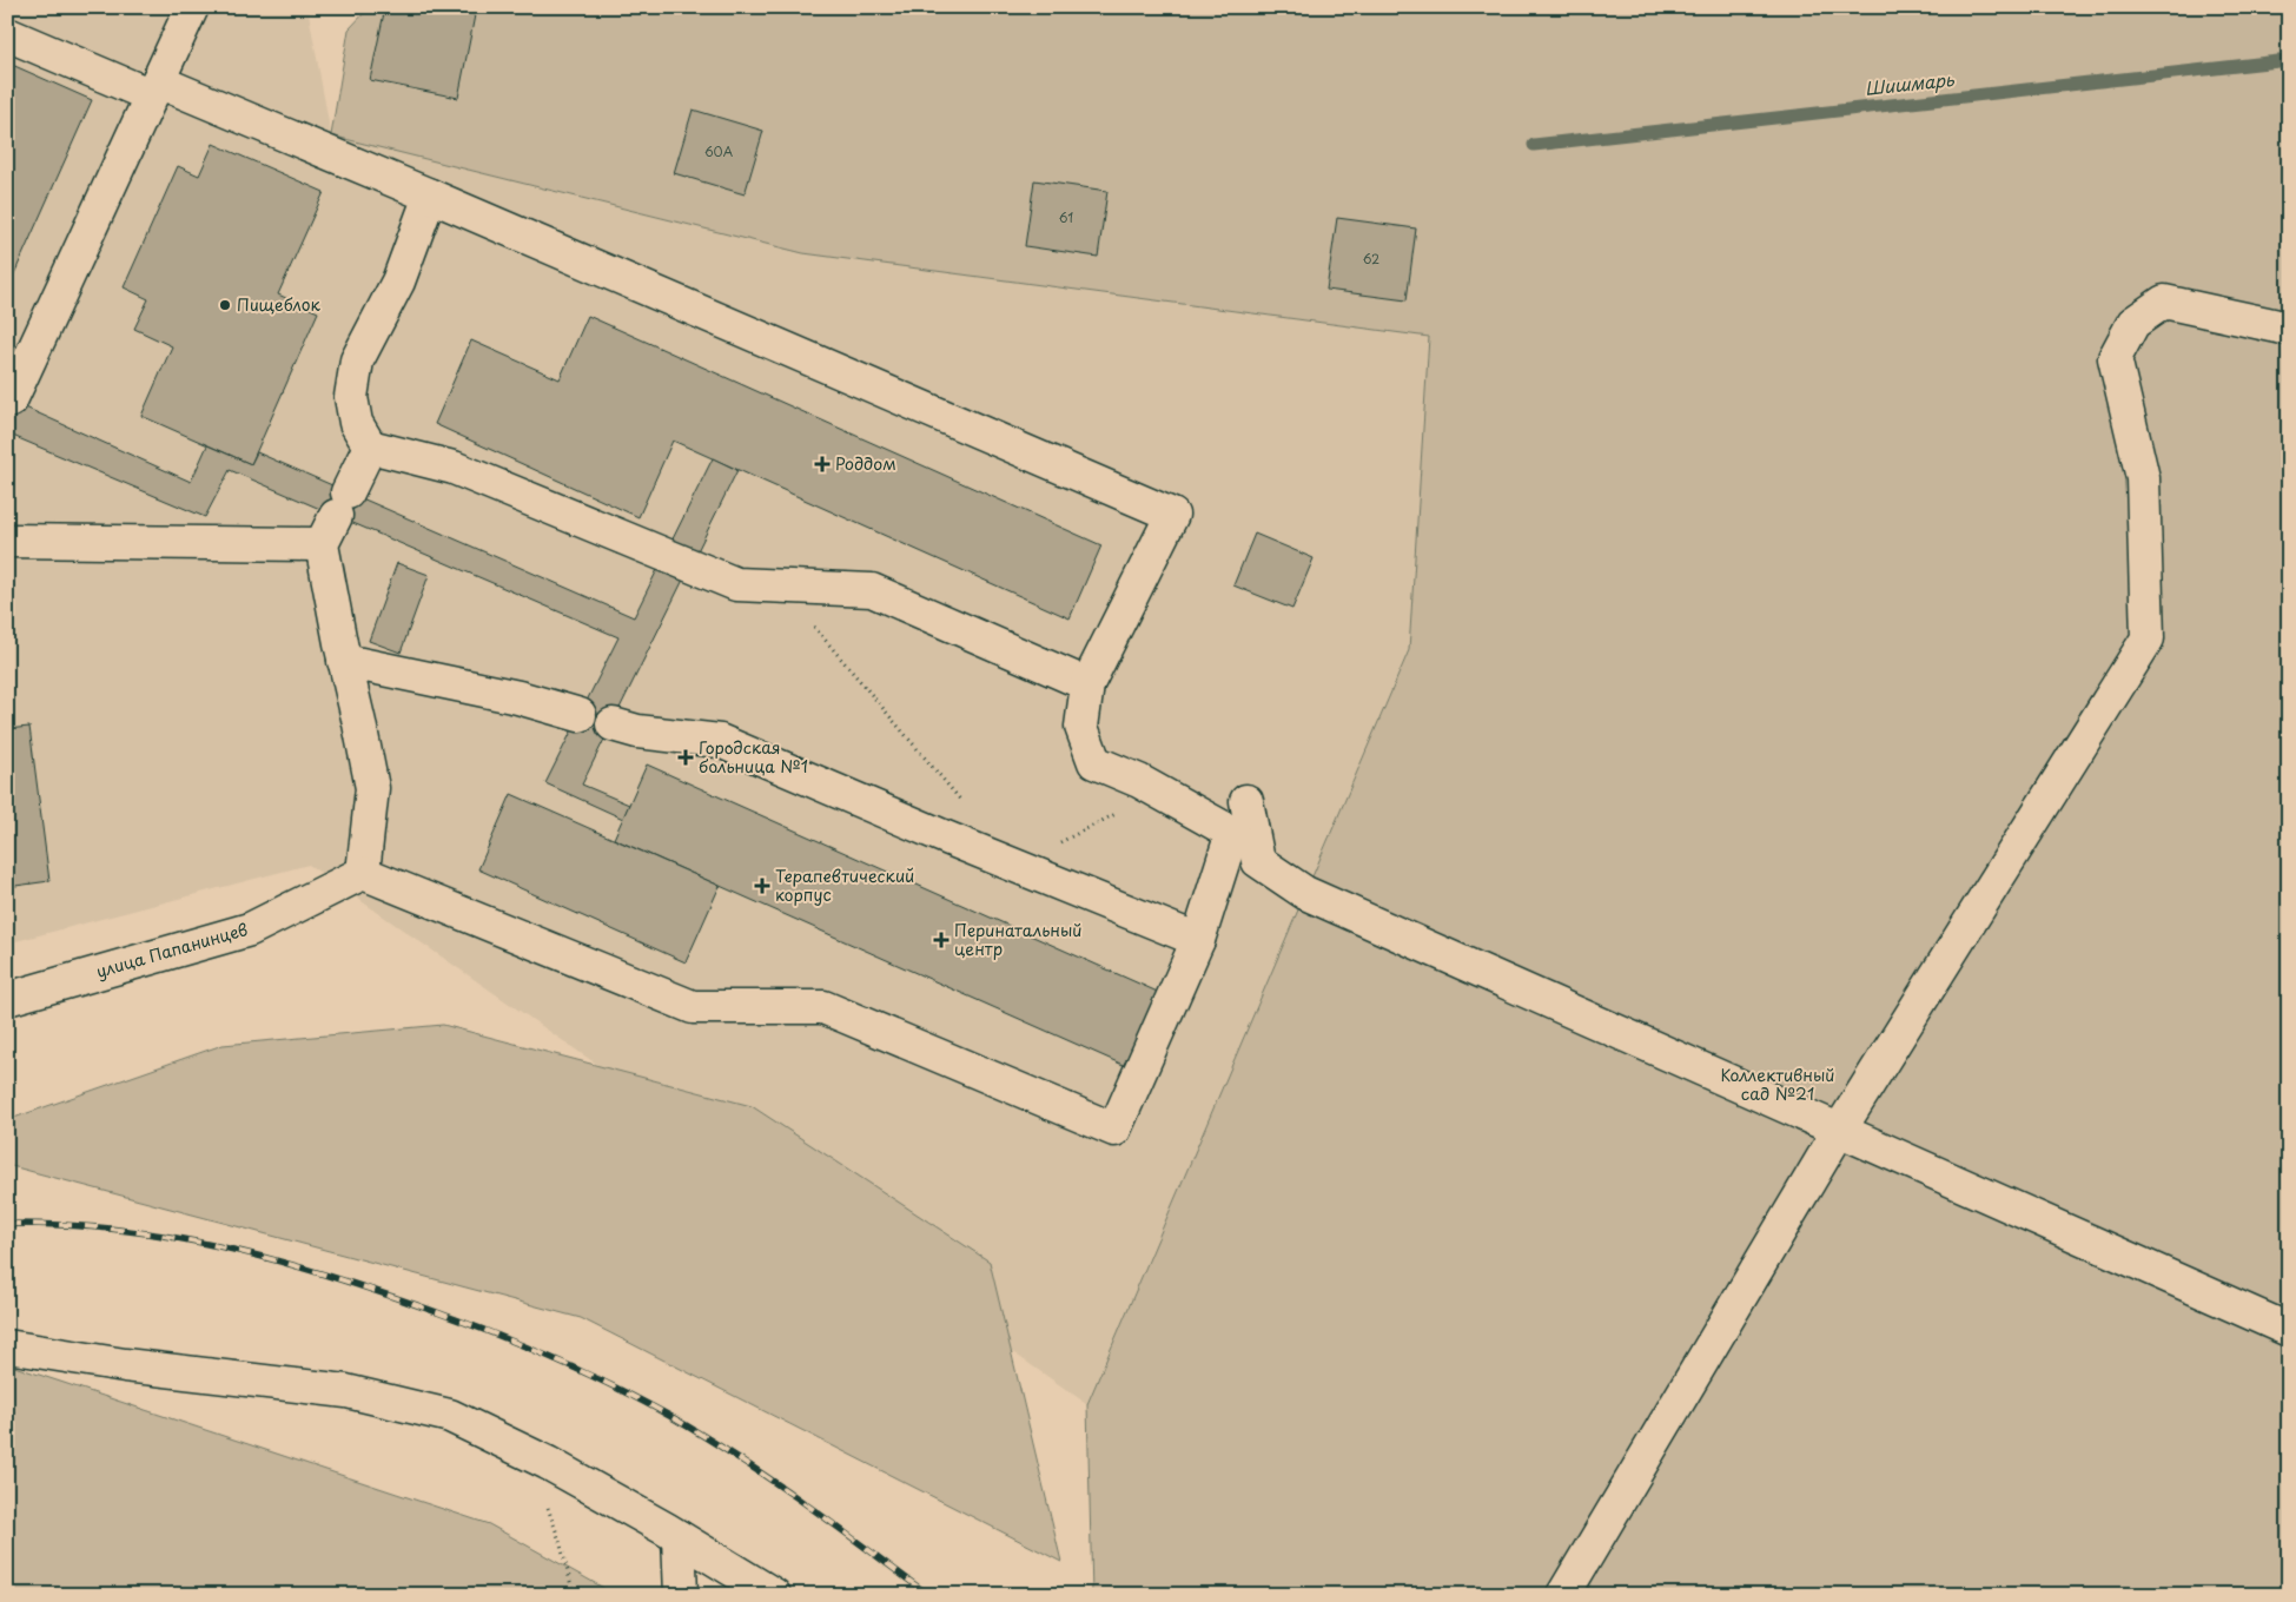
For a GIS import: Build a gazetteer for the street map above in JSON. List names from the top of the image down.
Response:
{
  "streets": {
    "street": ["улица Папанинцев"]
  },
  "water": ["Шишмарь"],
  "parks": ["Коллективный сад №21"],
  "places": {
    "other": ["Пищеблок"],
    "health": [
      "Роддом",
      "Городская больница №1",
      "Терапевтический корпус",
      "Перинатальный центр"
    ]
  },
  "house_numbers": ["60А", "61", "62"]
}
